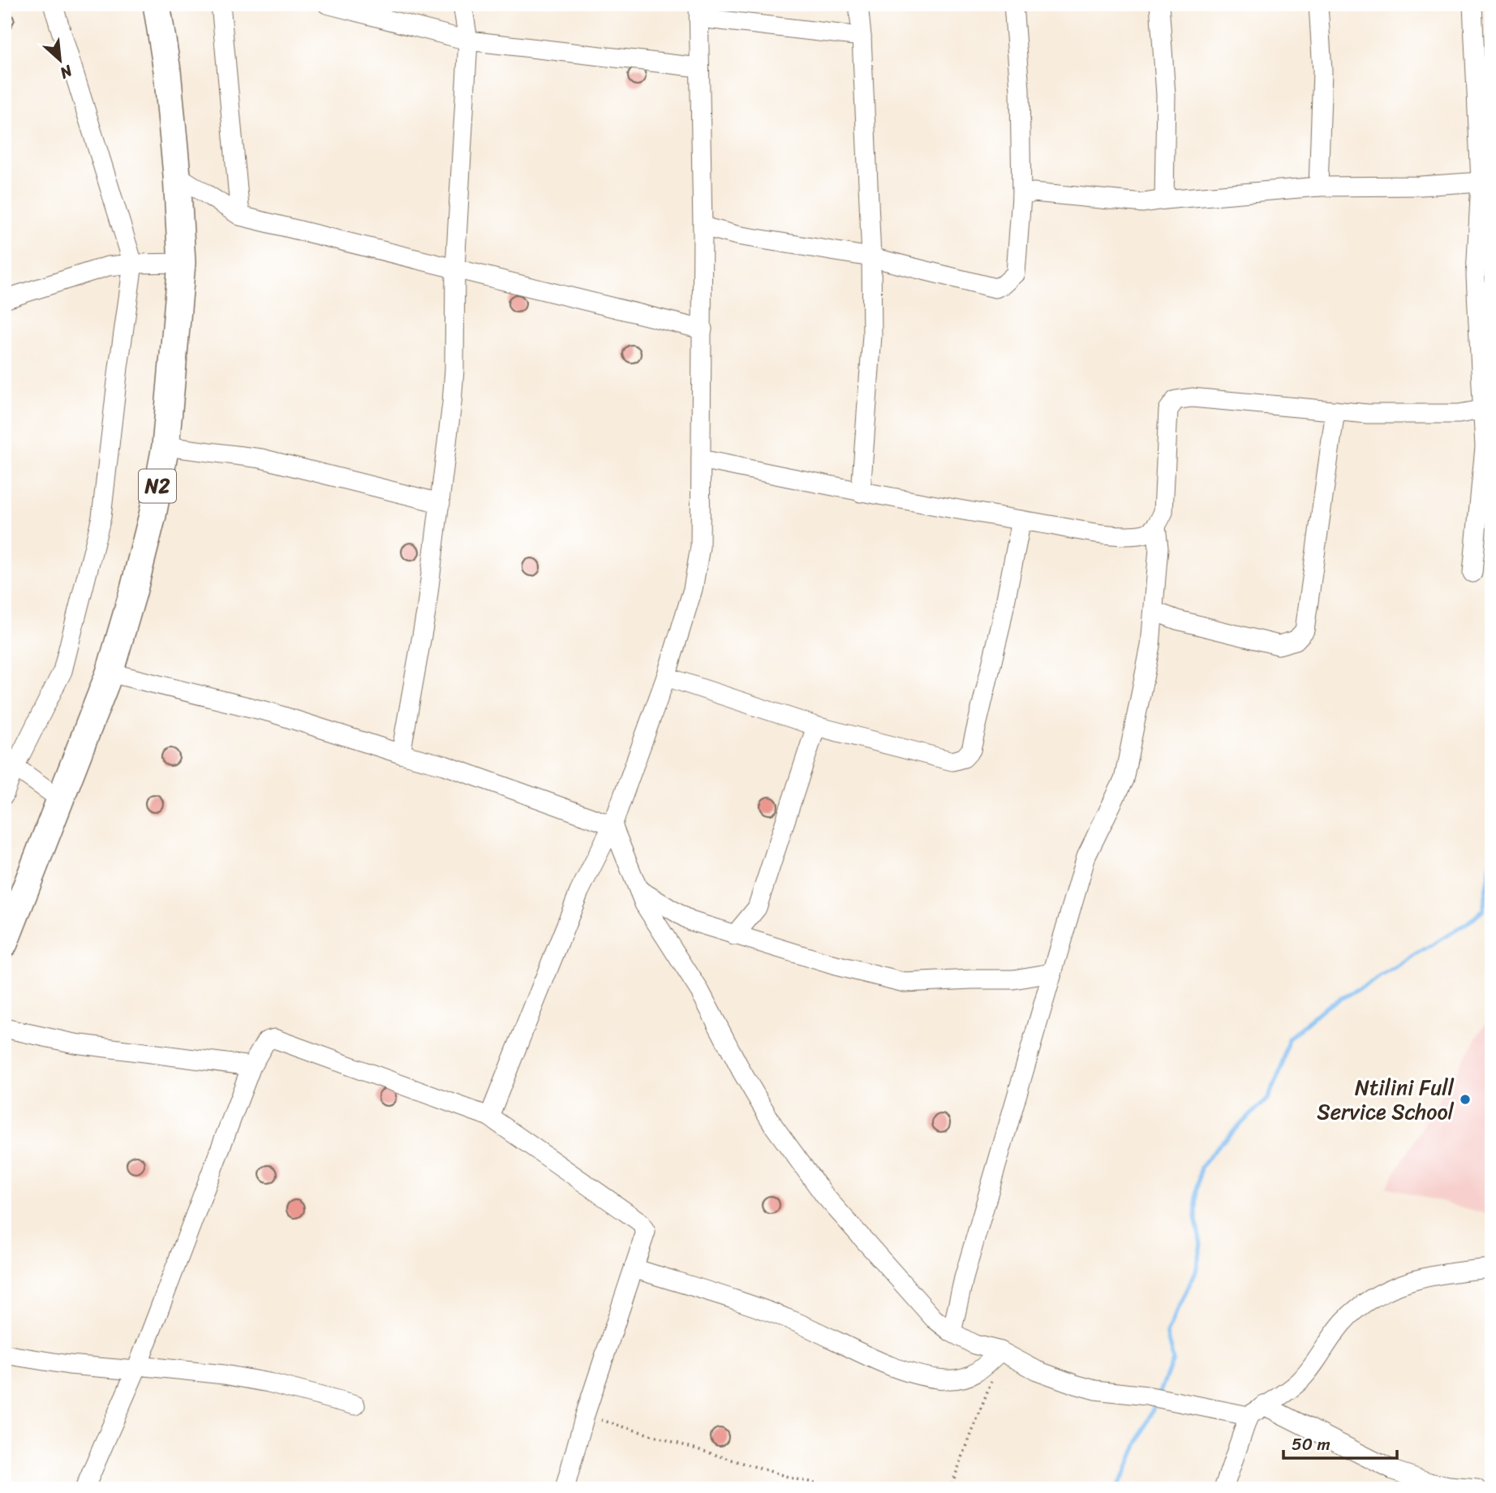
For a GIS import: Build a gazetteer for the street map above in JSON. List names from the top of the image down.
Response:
{
  "streets": {
    "highway": ["N2"]
  },
  "places": ["Ntilini Full Service School"],
  "scale_bar": "50 m",
  "north": "bottom right"
}
